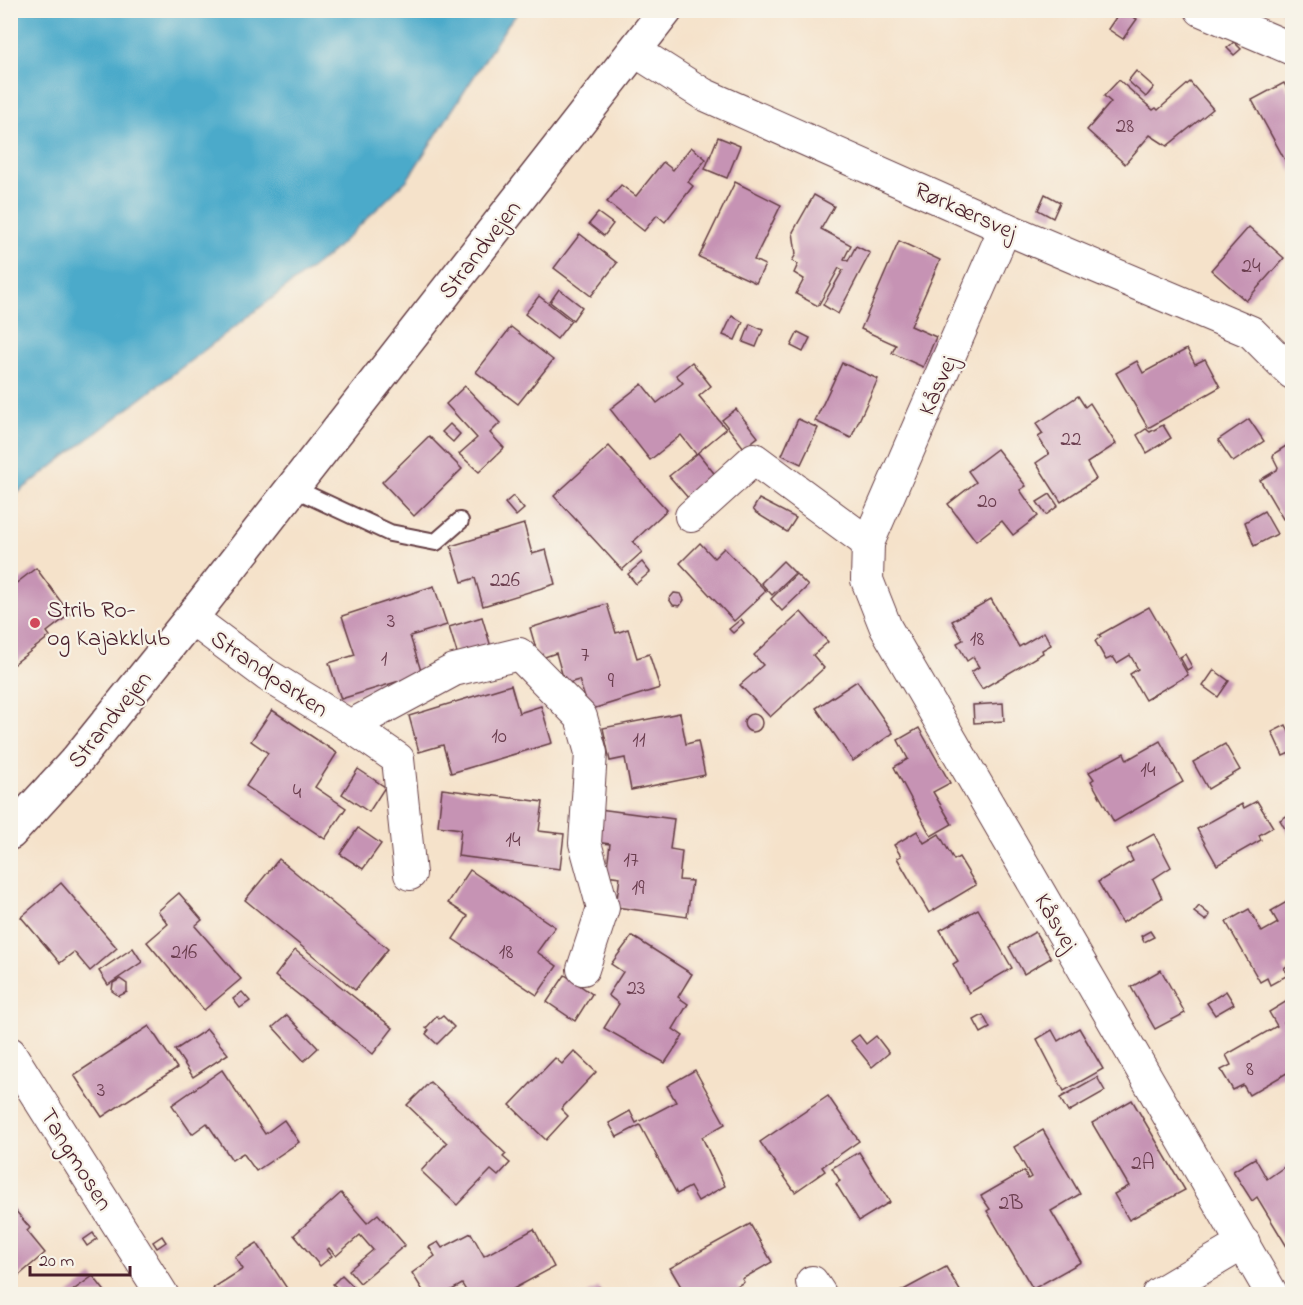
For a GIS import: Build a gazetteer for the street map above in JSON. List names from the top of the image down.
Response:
{
  "streets": {
    "street": [
      "Rørkærsvej",
      "Strandvejen",
      "Kåsvej",
      "Strandparken",
      "Tangmosen"
    ]
  },
  "crossings": [
    ["Rørkærsvej", "Strandvejen"],
    ["Rørkærsvej", "Kåsvej"],
    ["Strandvejen", "Strandparken"]
  ],
  "places": ["Strib Ro- og Kajakklub"],
  "house_numbers": [
    "28",
    "24",
    "22",
    "20",
    "226",
    "3",
    "18",
    "7",
    "1",
    "9",
    "10",
    "11",
    "14",
    "4",
    "14",
    "17",
    "19",
    "216",
    "18",
    "23",
    "8",
    "3",
    "2A",
    "2B"
  ],
  "scale_bar": "20 m"
}
